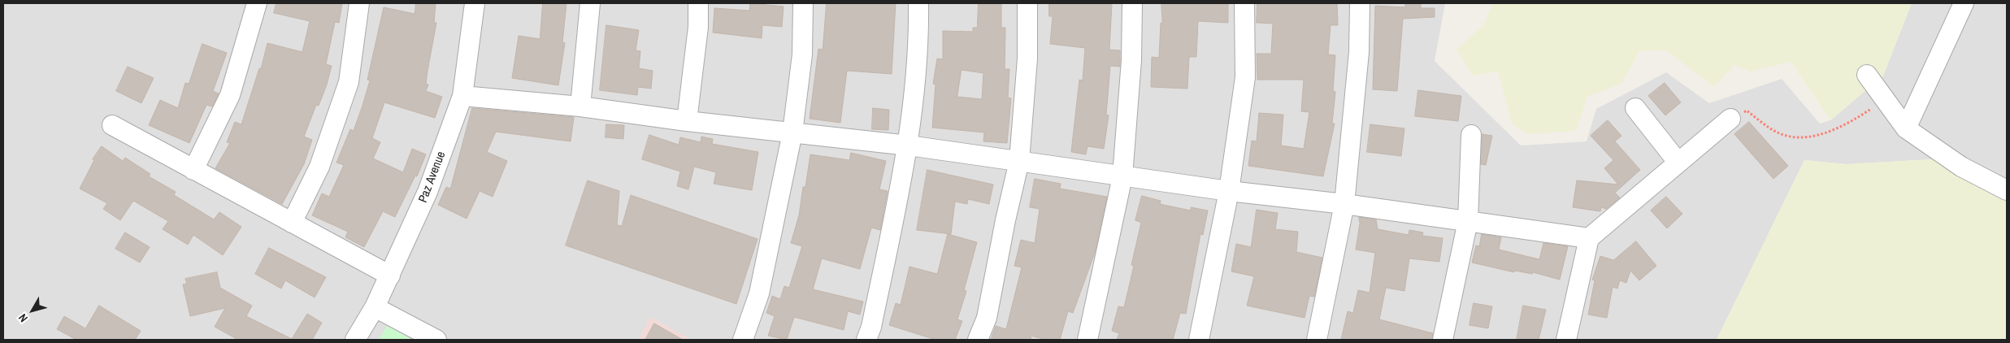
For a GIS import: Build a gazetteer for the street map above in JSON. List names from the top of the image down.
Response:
{
  "streets": {
    "street": ["Paz Avenue"]
  },
  "north": "bottom left"
}
